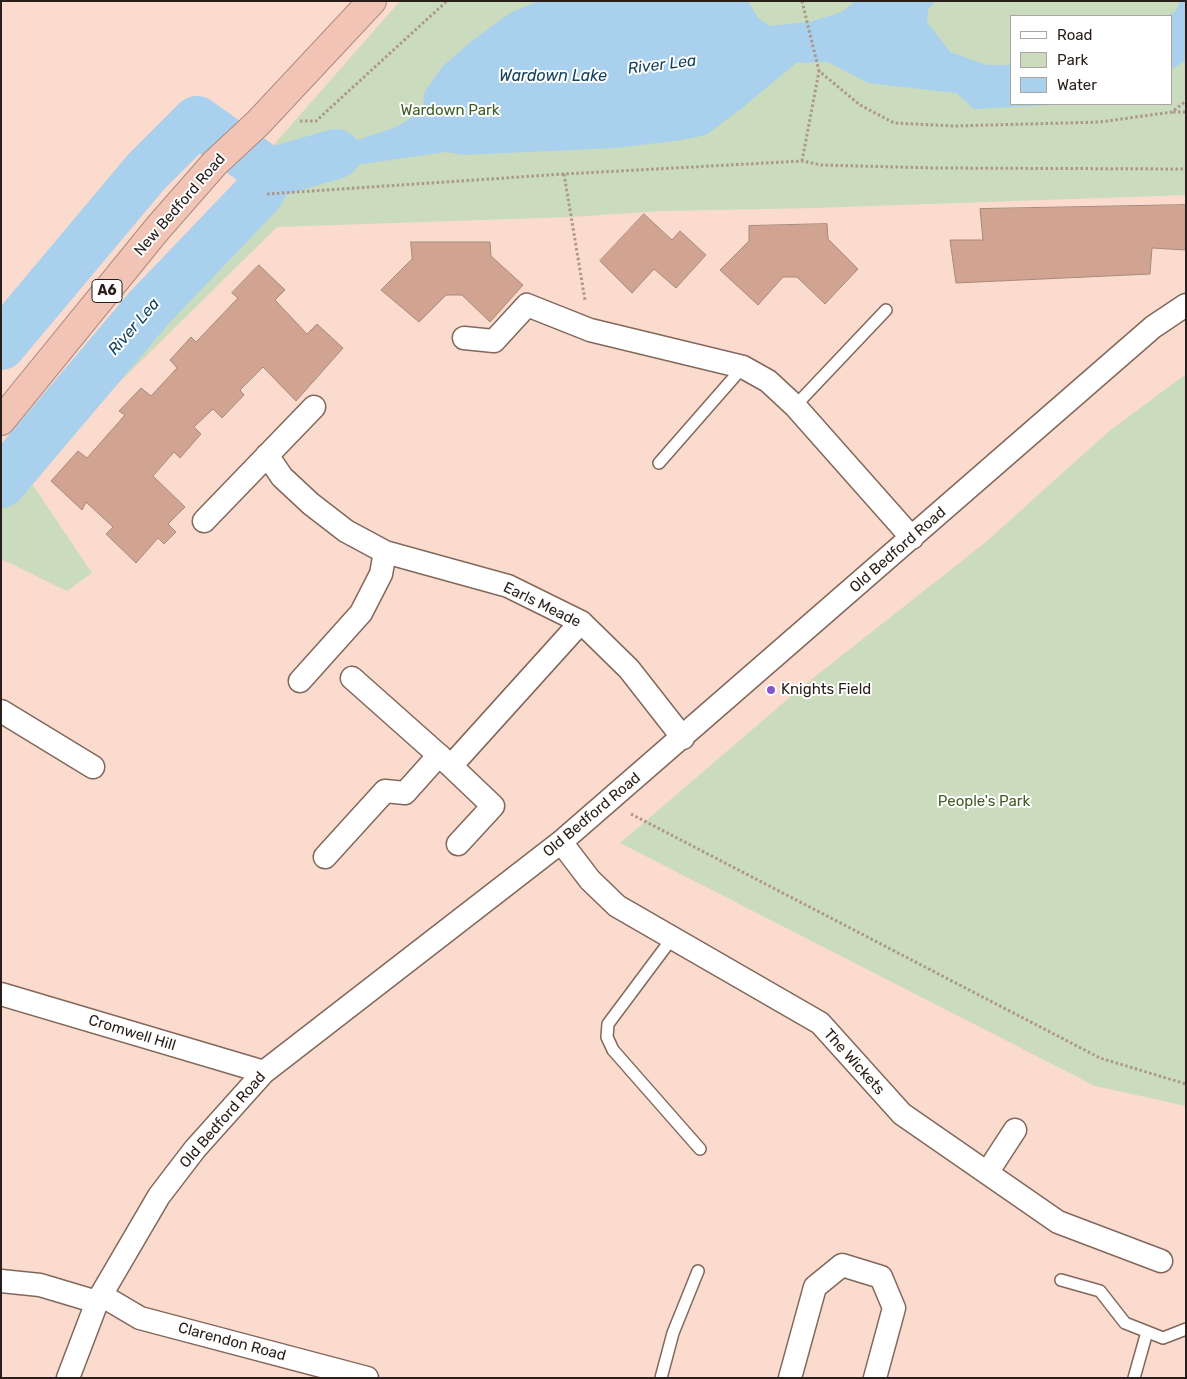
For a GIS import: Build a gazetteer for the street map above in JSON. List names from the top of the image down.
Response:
{
  "streets": {
    "highway": ["New Bedford Road", "A6"],
    "street": [
      "Old Bedford Road",
      "Earls Meade",
      "Cromwell Hill",
      "The Wickets",
      "Clarendon Road"
    ]
  },
  "crossings": [
    ["Old Bedford Road", "Earls Meade"],
    ["Old Bedford Road", "Cromwell Hill"],
    ["Old Bedford Road", "The Wickets"],
    ["Old Bedford Road", "Clarendon Road"]
  ],
  "water": ["River Lea", "Wardown Lake"],
  "parks": ["Wardown Park", "People's Park"],
  "places": ["Knights Field"],
  "legend": ["Road", "Park", "Water"]
}
